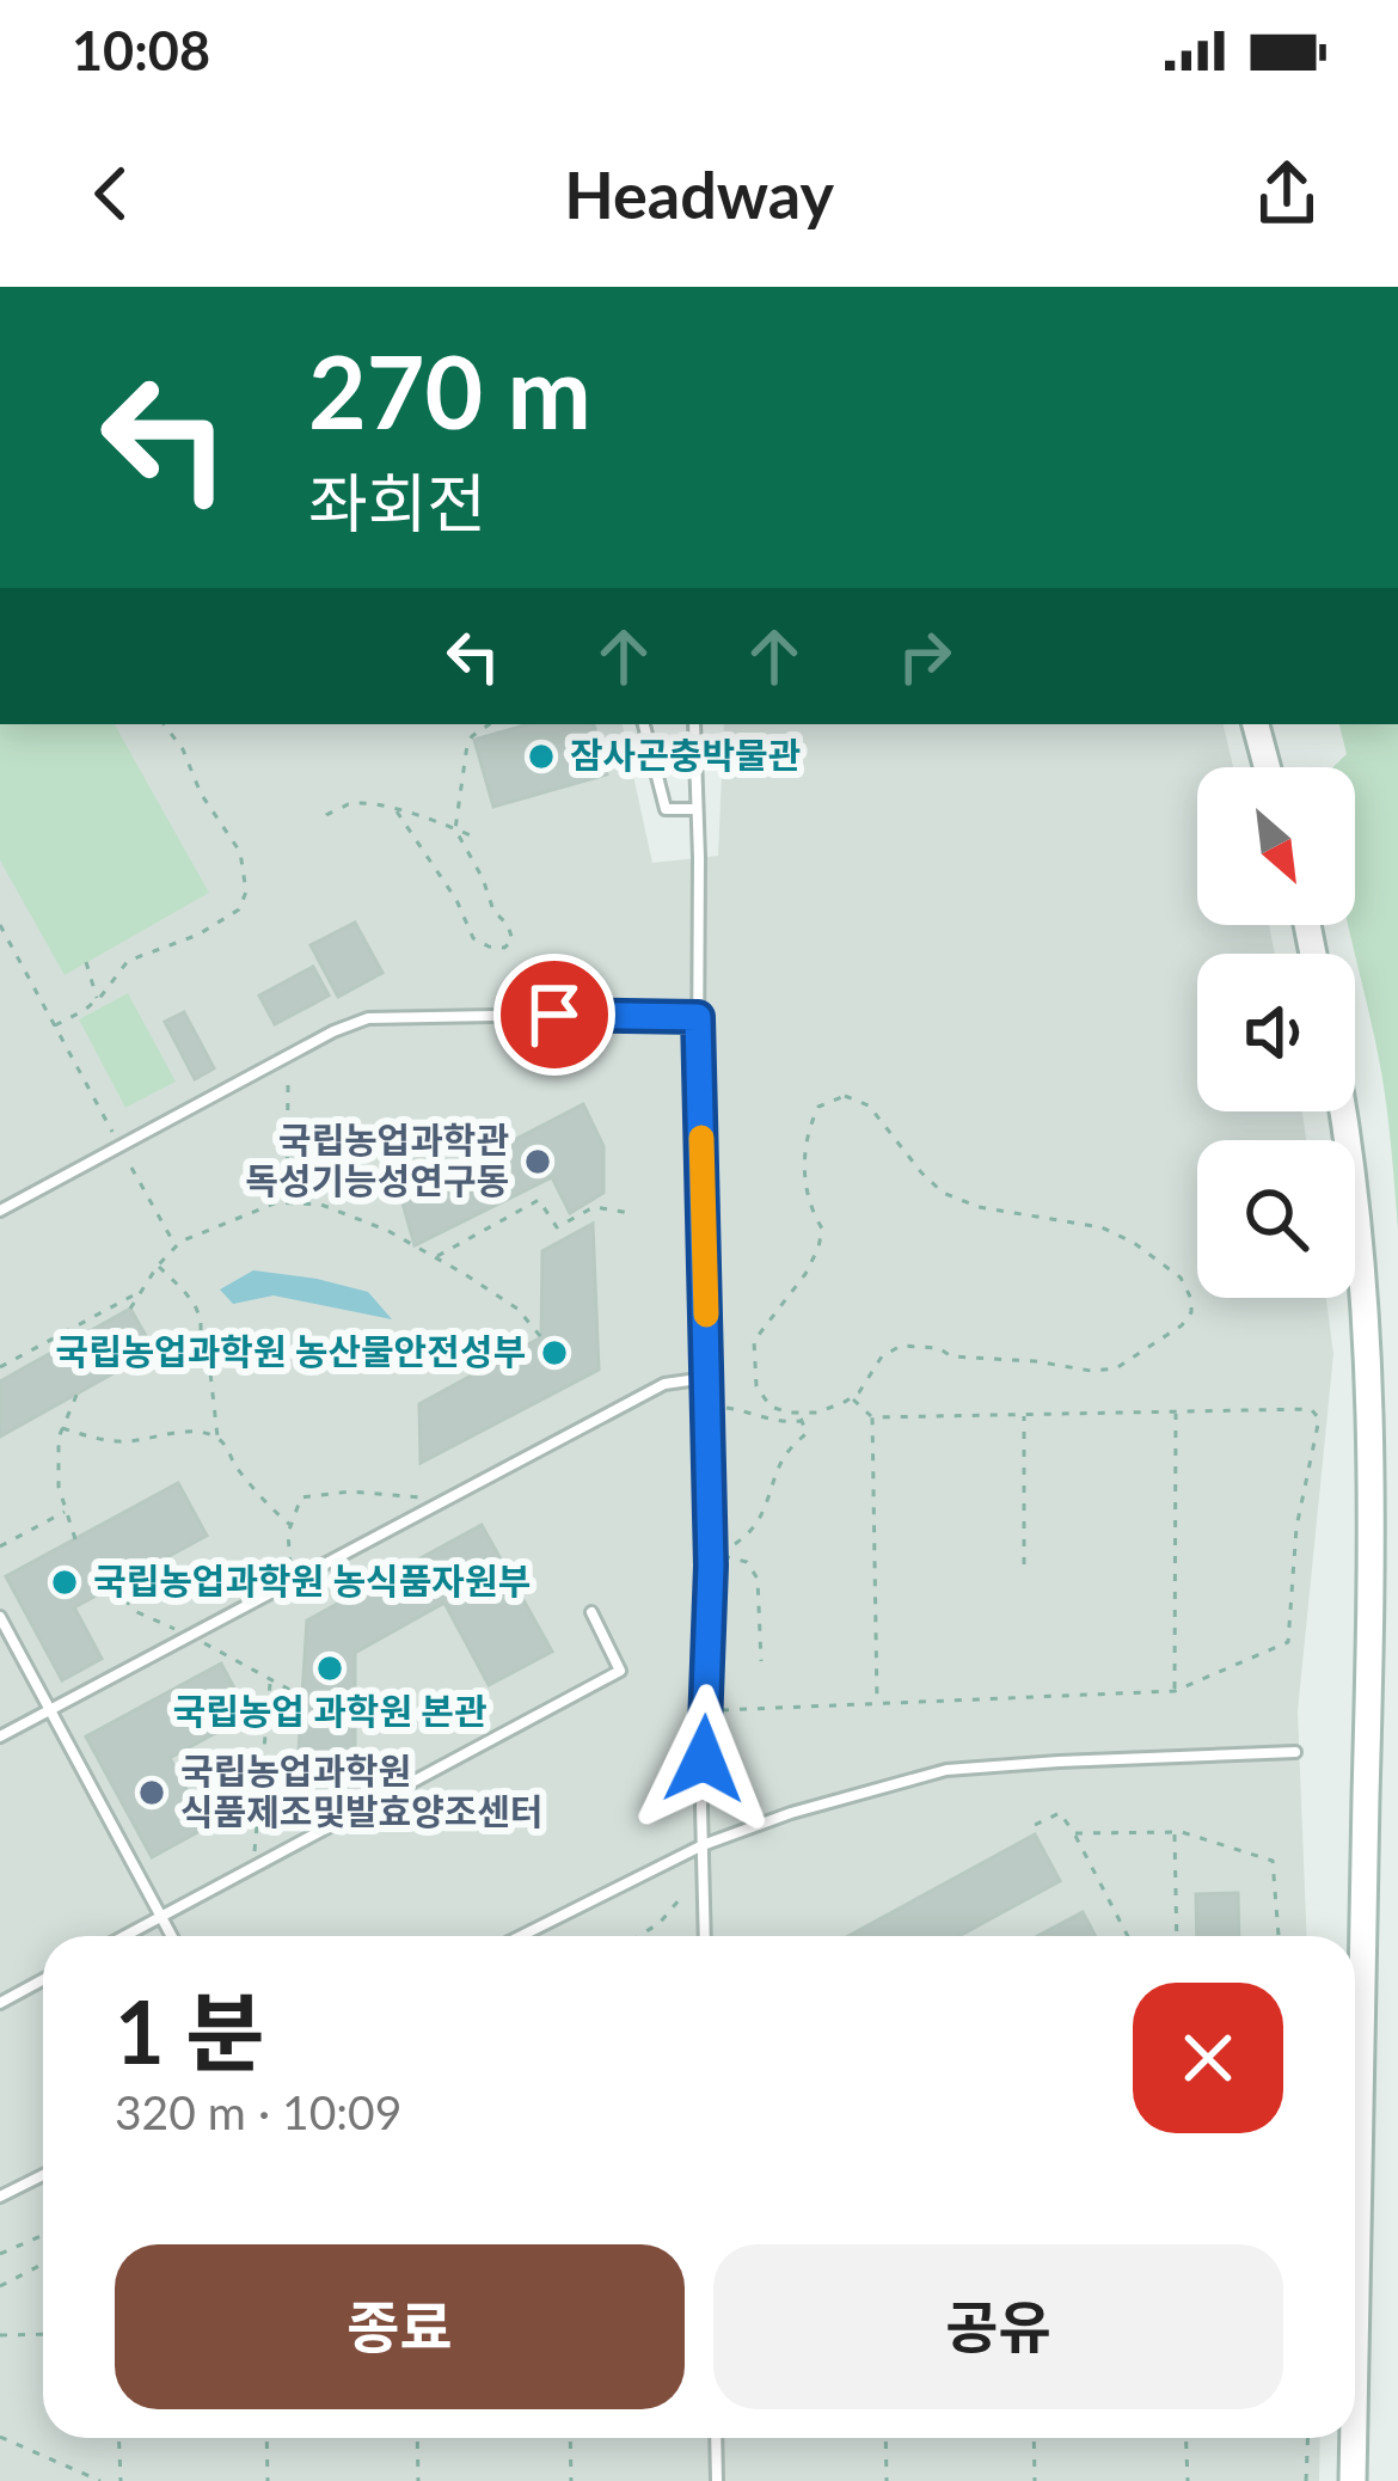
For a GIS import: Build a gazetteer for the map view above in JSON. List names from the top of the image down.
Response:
{
  "places": [
    "잠사곤충박물관",
    "국립농업과학관 독성기능성연구동",
    "국립농업과학원 농산물안전성부",
    "국립농업과학원 농식품자원부",
    "국립농업 과학원 본관",
    "국립농업과학원 식품제조및발효양조센터"
  ],
  "north": "bottom right",
  "page": {
    "status": "10:08",
    "header": "Headway",
    "turn": ["270 m", "좌회전"],
    "heading": ["1 분", "320 m · 10:09"],
    "buttons": ["종료", "공유"]
  }
}
